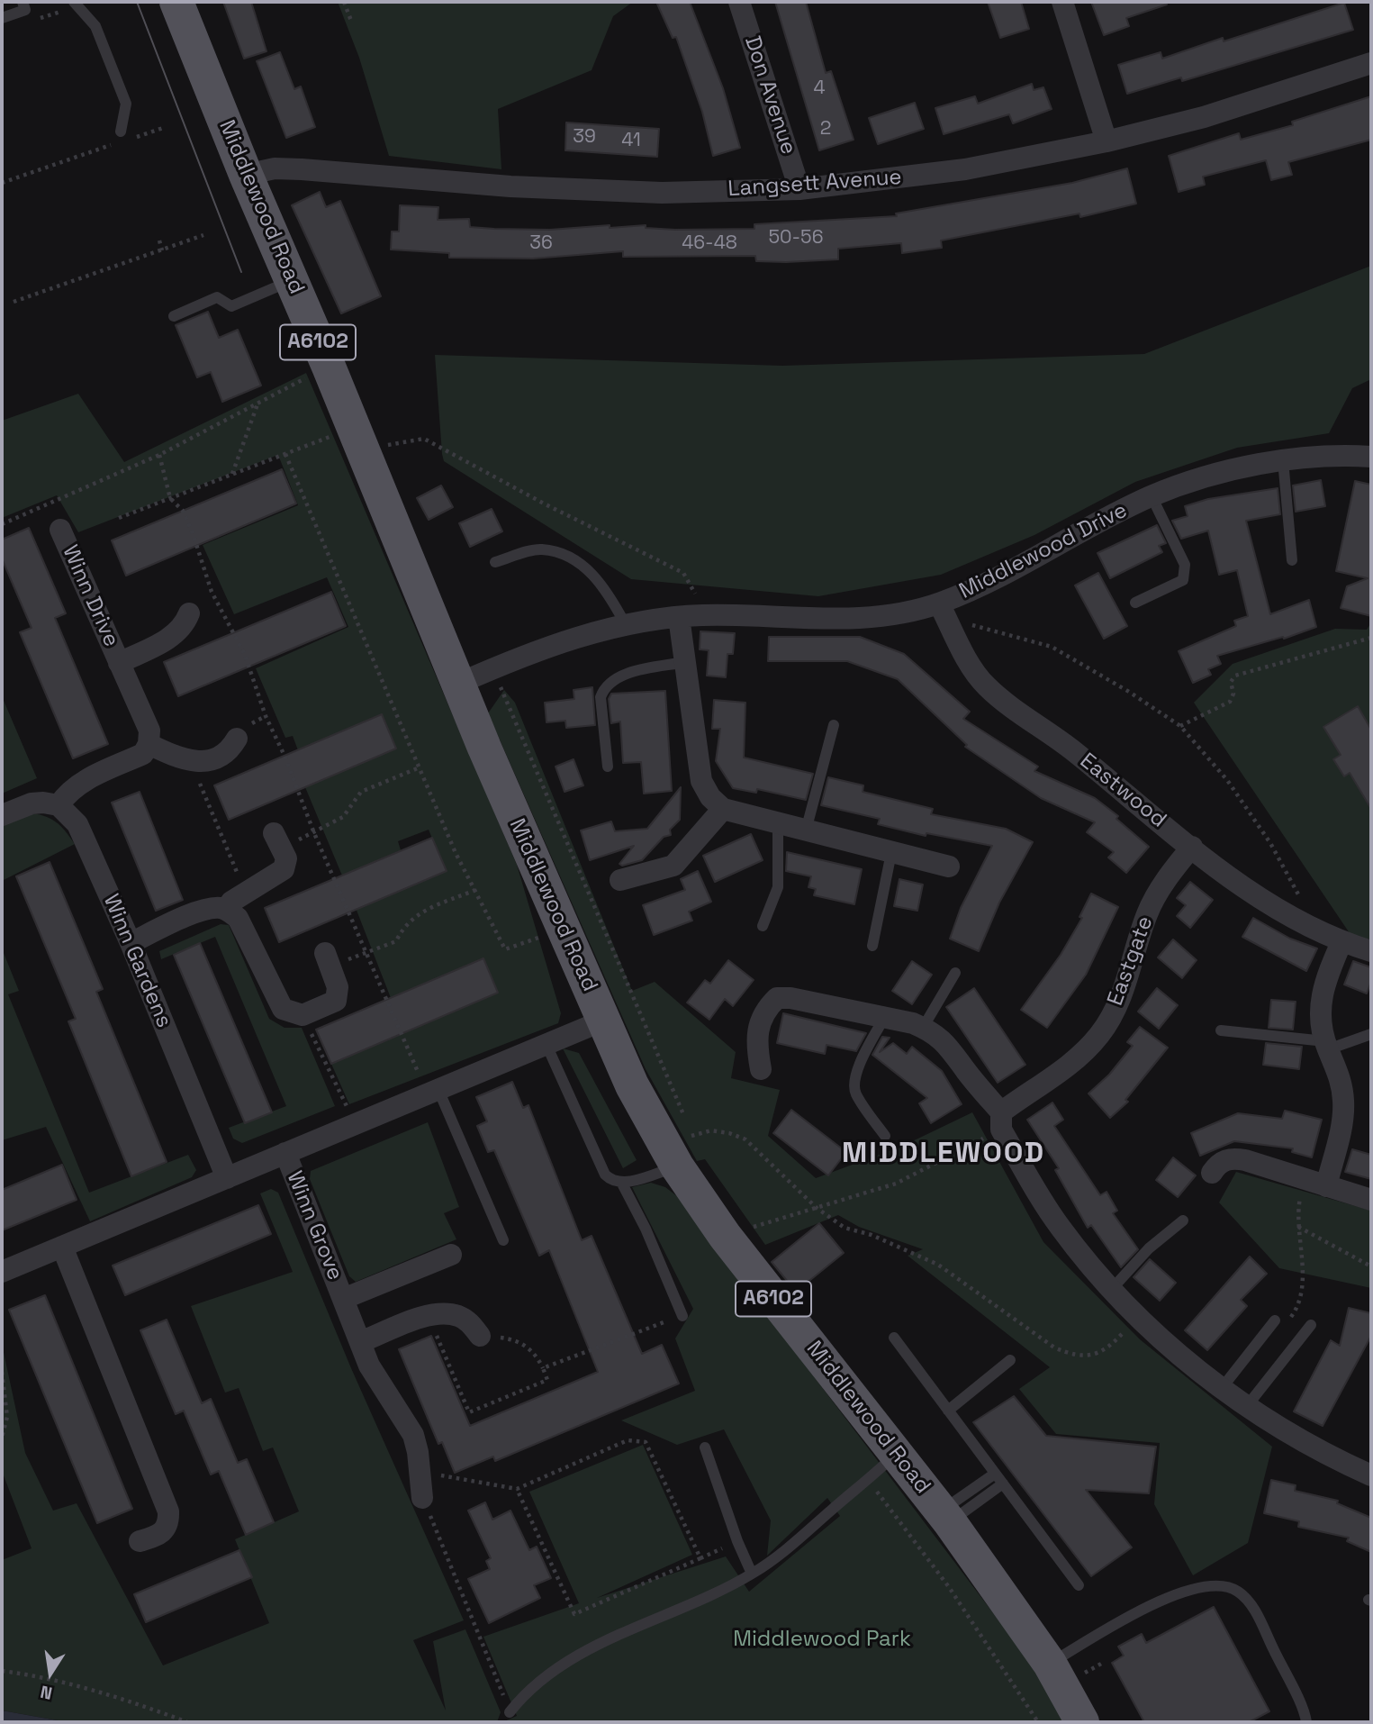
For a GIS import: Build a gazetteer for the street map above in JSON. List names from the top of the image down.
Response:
{
  "streets": {
    "main road": ["Middlewood Road", "A6102"],
    "street": [
      "Don Avenue",
      "Langsett Avenue",
      "Middlewood Drive",
      "Winn Drive",
      "Eastwood",
      "Winn Gardens",
      "Eastgate",
      "Winn Grove"
    ]
  },
  "crossings": [
    ["Don Avenue", "Langsett Avenue"],
    ["Langsett Avenue", "Middlewood Road"],
    ["Middlewood Road", "Middlewood Drive"],
    ["Middlewood Drive", "Eastwood"],
    ["Eastwood", "Eastgate"]
  ],
  "districts": ["MIDDLEWOOD"],
  "parks": ["Middlewood Park"],
  "house_numbers": [
    "4",
    "2",
    "39",
    "41",
    "50-56",
    "36",
    "46-48"
  ],
  "north": "bottom"
}
